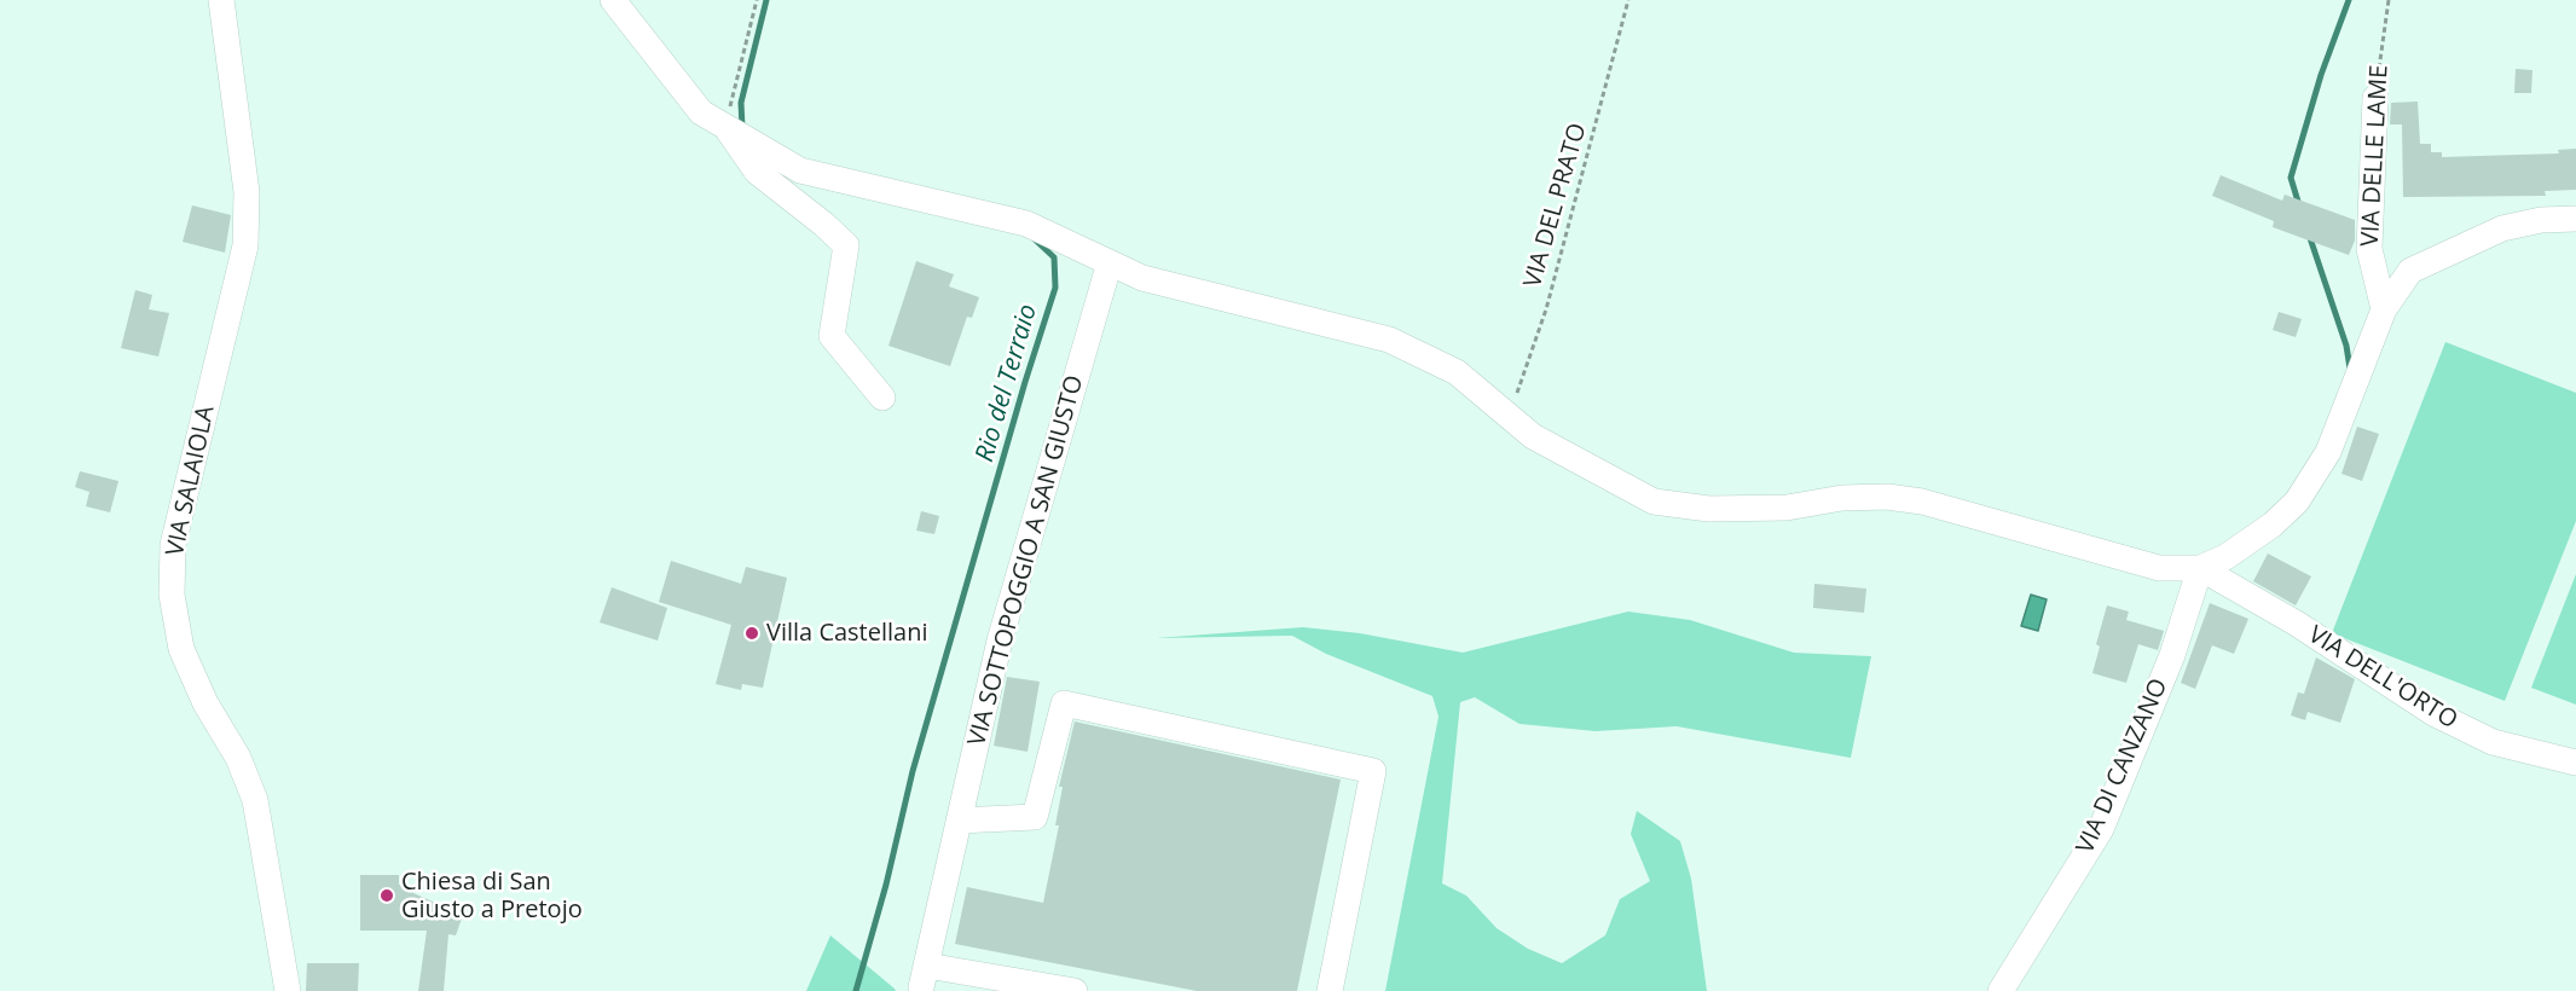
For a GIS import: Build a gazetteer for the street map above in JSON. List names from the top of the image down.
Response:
{
  "streets": {
    "street": [
      "VIA DELLE LAME",
      "VIA SALAIOLA",
      "VIA SOTTOPOGGIO A SAN GIUSTO",
      "VIA DELL'ORTO",
      "VIA DI CANZANO"
    ],
    "path": ["VIA DEL PRATO"]
  },
  "crossings": [
    ["VIA DELL'ORTO", "VIA DI CANZANO"]
  ],
  "water": ["Rio del Terraio"],
  "places": ["Villa Castellani", "Chiesa di San Giusto a Pretojo"]
}
